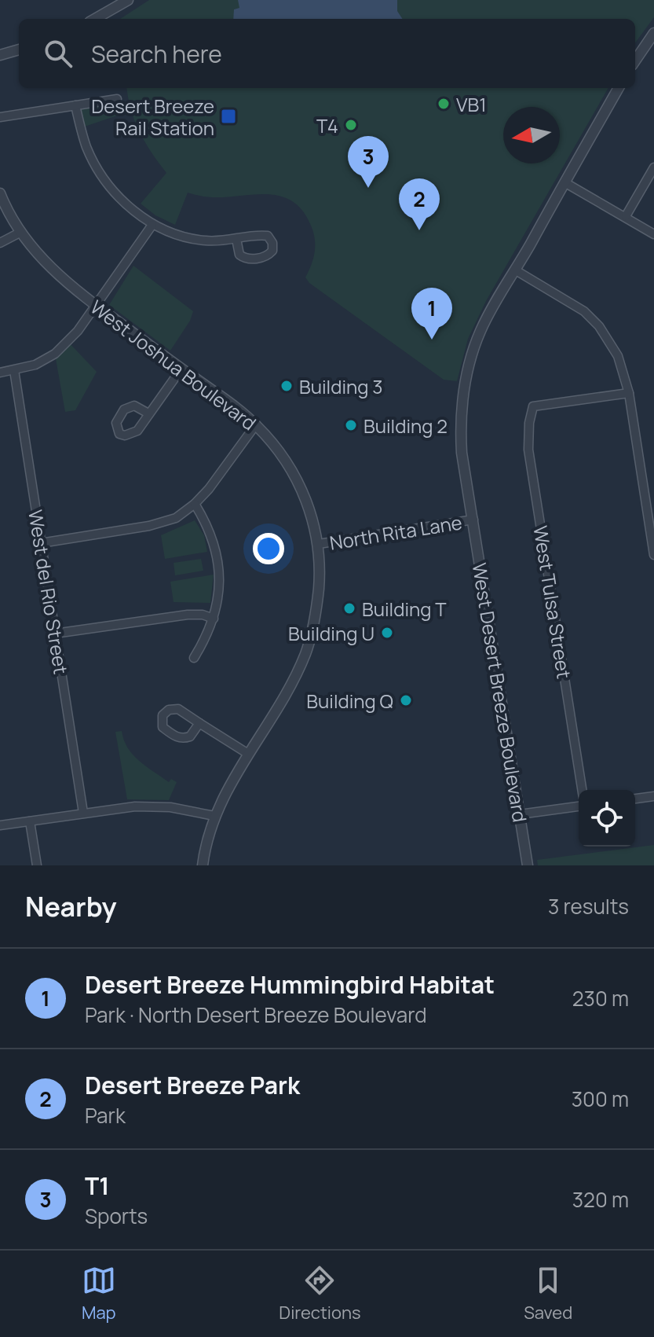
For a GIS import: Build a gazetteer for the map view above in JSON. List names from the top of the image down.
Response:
{
  "streets": {
    "street": [
      "West Joshua Boulevard",
      "North Rita Lane",
      "West del Rio Street",
      "West Tulsa Street",
      "West Desert Breeze Boulevard"
    ]
  },
  "crossings": [
    ["West Joshua Boulevard", "North Rita Lane"],
    ["North Rita Lane", "West Desert Breeze Boulevard"]
  ],
  "places": {
    "other": [
      "VB1",
      "T4",
      "Building 3",
      "Building 2",
      "Building T",
      "Building U",
      "Building Q"
    ],
    "transit": ["Desert Breeze Rail Station"]
  },
  "north": "left",
  "page": {
    "search": "Search here",
    "pins": ["3", "2", "1"],
    "heading": ["Nearby", "3 results"],
    "list": [
      {
        "mark": "1",
        "name": "Desert Breeze Hummingbird Habitat",
        "note": "Park · North Desert Breeze Boulevard",
        "value": "230 m"
      },
      {
        "mark": "2",
        "name": "Desert Breeze Park",
        "note": "Park",
        "value": "300 m"
      },
      {
        "mark": "3",
        "name": "T1",
        "note": "Sports",
        "value": "320 m"
      }
    ],
    "nav": ["Map", "Directions", "Saved"]
  }
}
